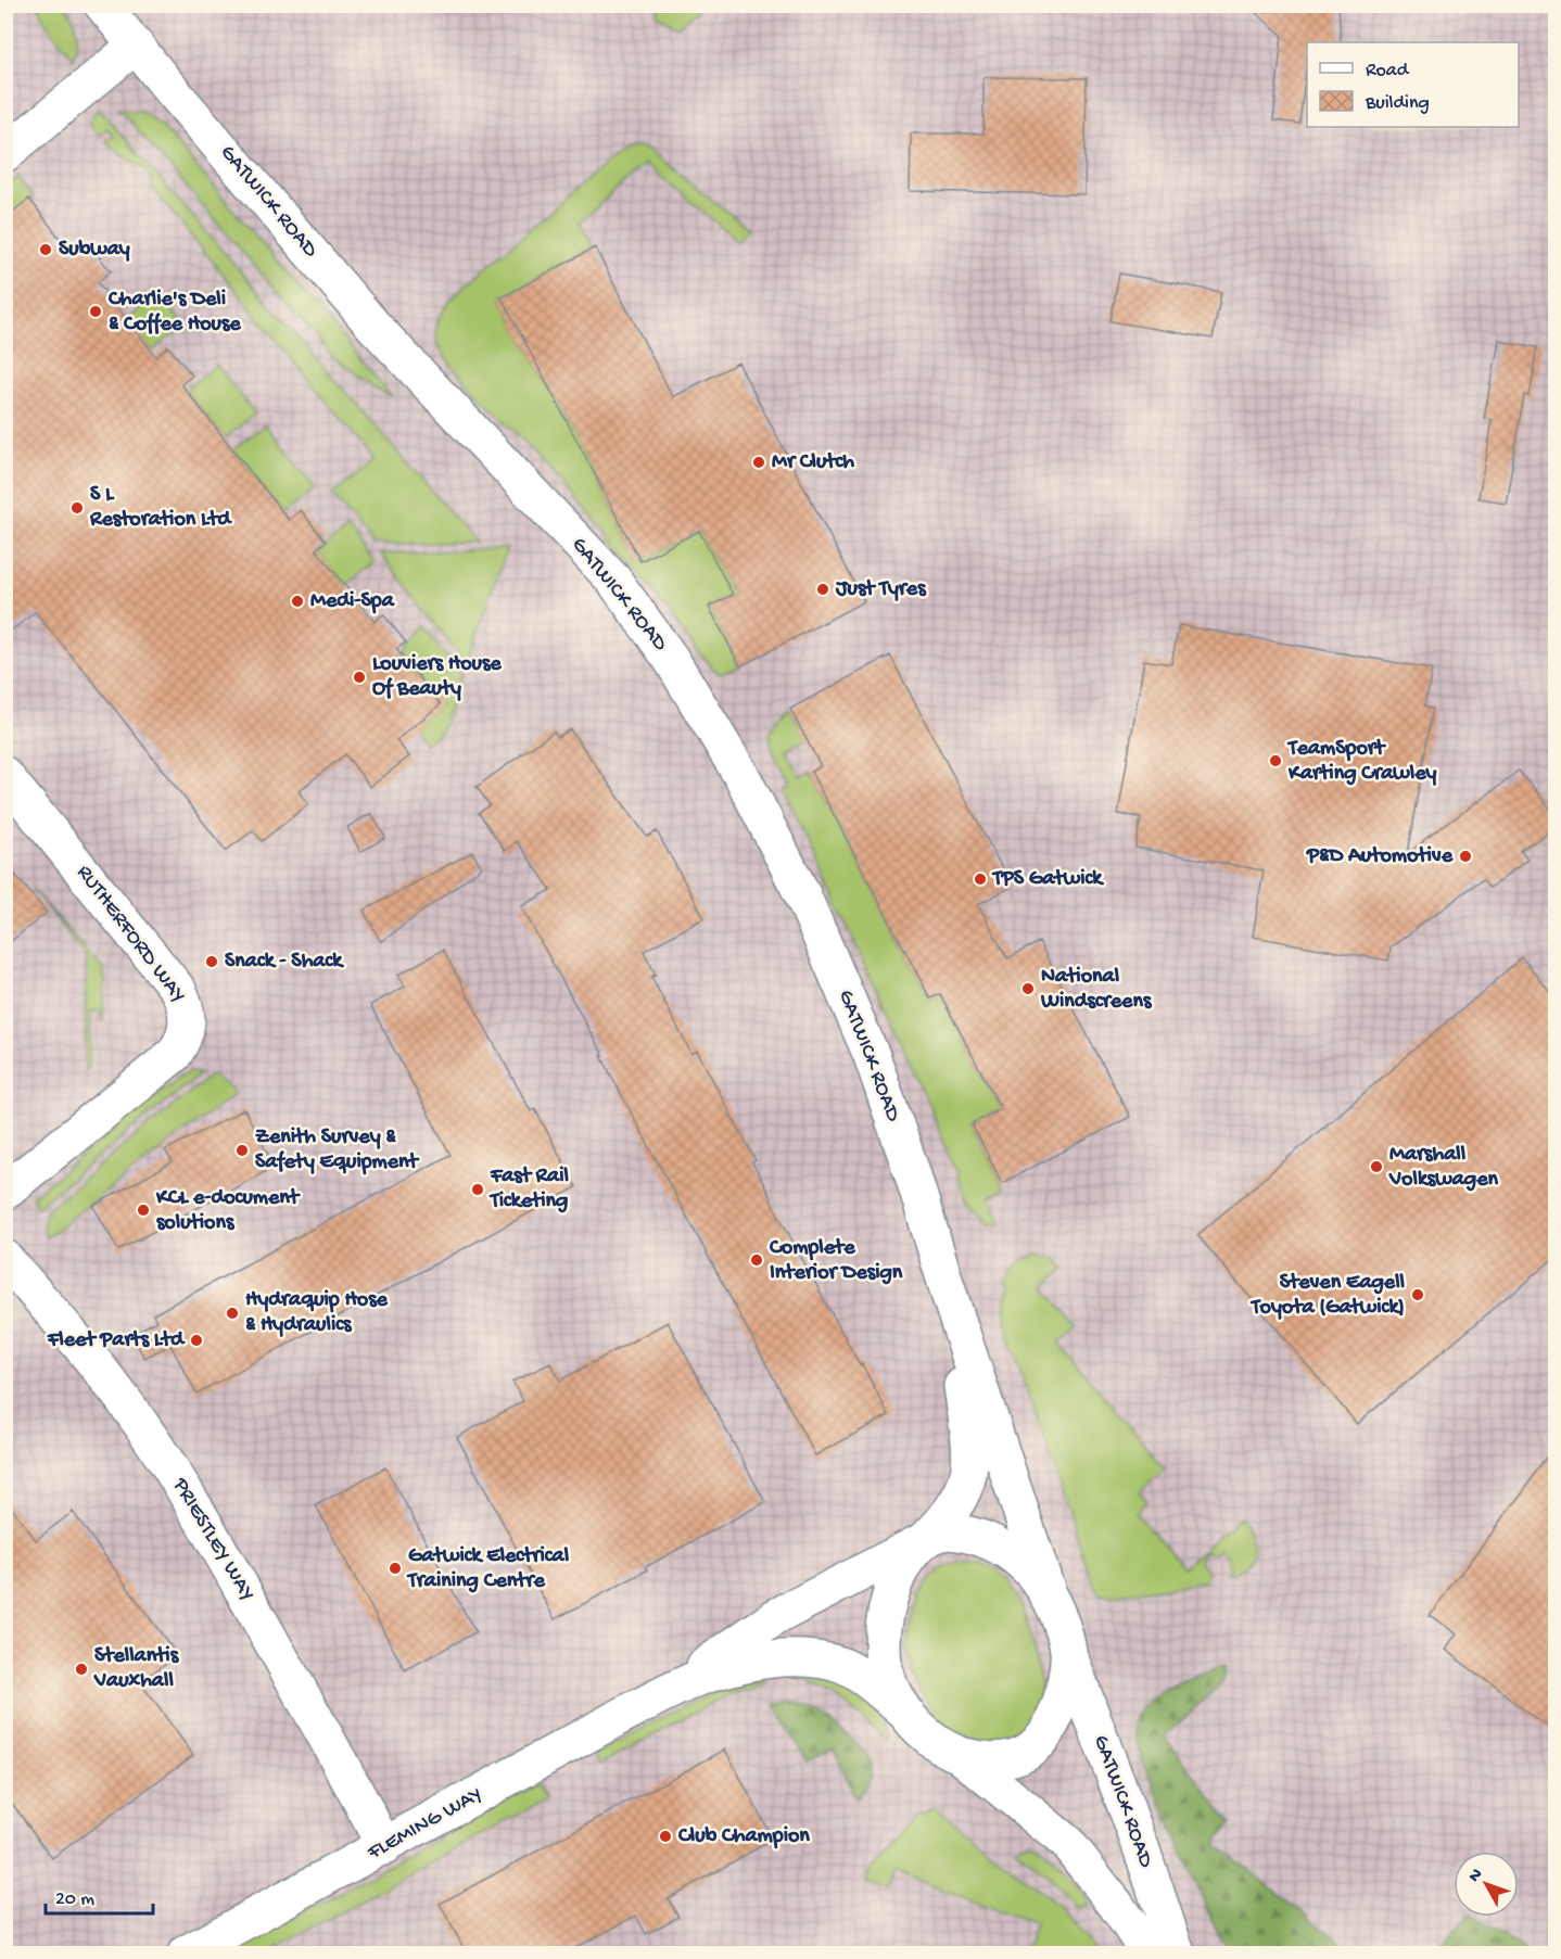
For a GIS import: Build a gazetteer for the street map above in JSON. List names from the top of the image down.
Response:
{
  "streets": {
    "street": [
      "GATWICK ROAD",
      "RUTHERFORD WAY",
      "PRIESTLEY WAY",
      "FLEMING WAY"
    ]
  },
  "crossings": [
    ["GATWICK ROAD", "FLEMING WAY"],
    ["PRIESTLEY WAY", "FLEMING WAY"]
  ],
  "places": [
    "Subway",
    "Charlie's Deli & Coffee House",
    "Mr Clutch",
    "S L Restoration Ltd",
    "Just Tyres",
    "Medi-Spa",
    "Louviers House Of Beauty",
    "TeamSport Karting Crawley",
    "P&D Automotive",
    "TPS Gatwick",
    "Snack - Shack",
    "National Windscreens",
    "Zenith Survey & Safety Equipment",
    "Marshall Volkswagen",
    "Fast Rail Ticketing",
    "KCL e-document solutions",
    "Complete Interior Design",
    "Steven Eagell Toyota (Gatwick)",
    "Hydraquip Hose & Hydraulics",
    "Fleet Parts Ltd",
    "Gatwick Electrical Training Centre",
    "Stellantis Vauxhall",
    "Club Champion"
  ],
  "legend": ["Road", "Building"],
  "scale_bar": "20 m",
  "north": "top left"
}
